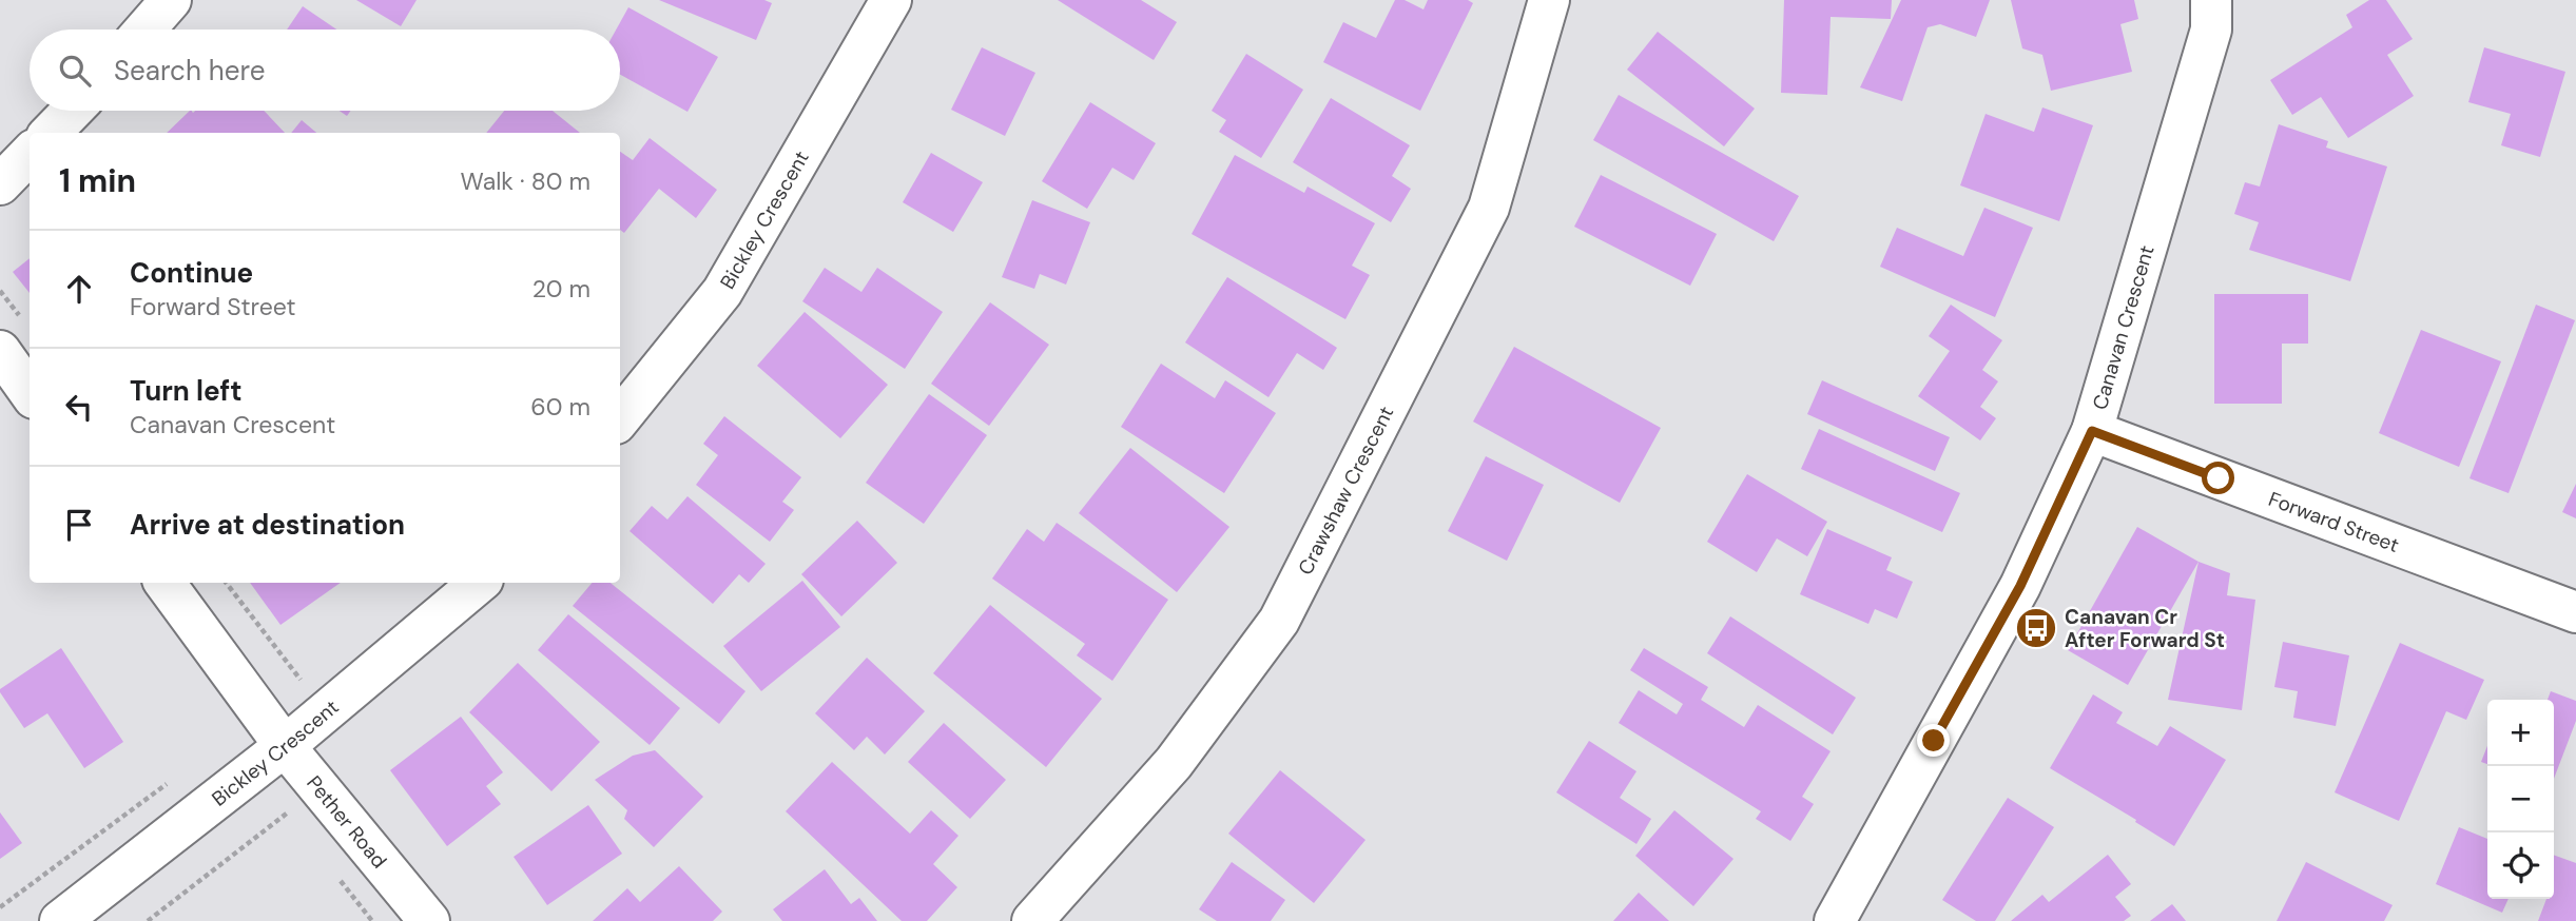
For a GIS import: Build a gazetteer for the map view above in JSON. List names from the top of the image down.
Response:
{
  "streets": {
    "street": [
      "Bickley Crescent",
      "Canavan Crescent",
      "Crawshaw Crescent",
      "Forward Street",
      "Pether Road"
    ]
  },
  "crossings": [
    ["Bickley Crescent", "Pether Road"],
    ["Canavan Crescent", "Forward Street"]
  ],
  "places": {
    "bus stop": ["Canavan Cr After Forward St"]
  },
  "page": {
    "search": "Search here",
    "heading": ["1 min", "Walk · 80 m"],
    "list": [
      ["Continue", "Forward Street", "20 m"],
      ["Turn left", "Canavan Crescent", "60 m"],
      "Arrive at destination"
    ],
    "map_buttons": ["+", "−"]
  }
}
